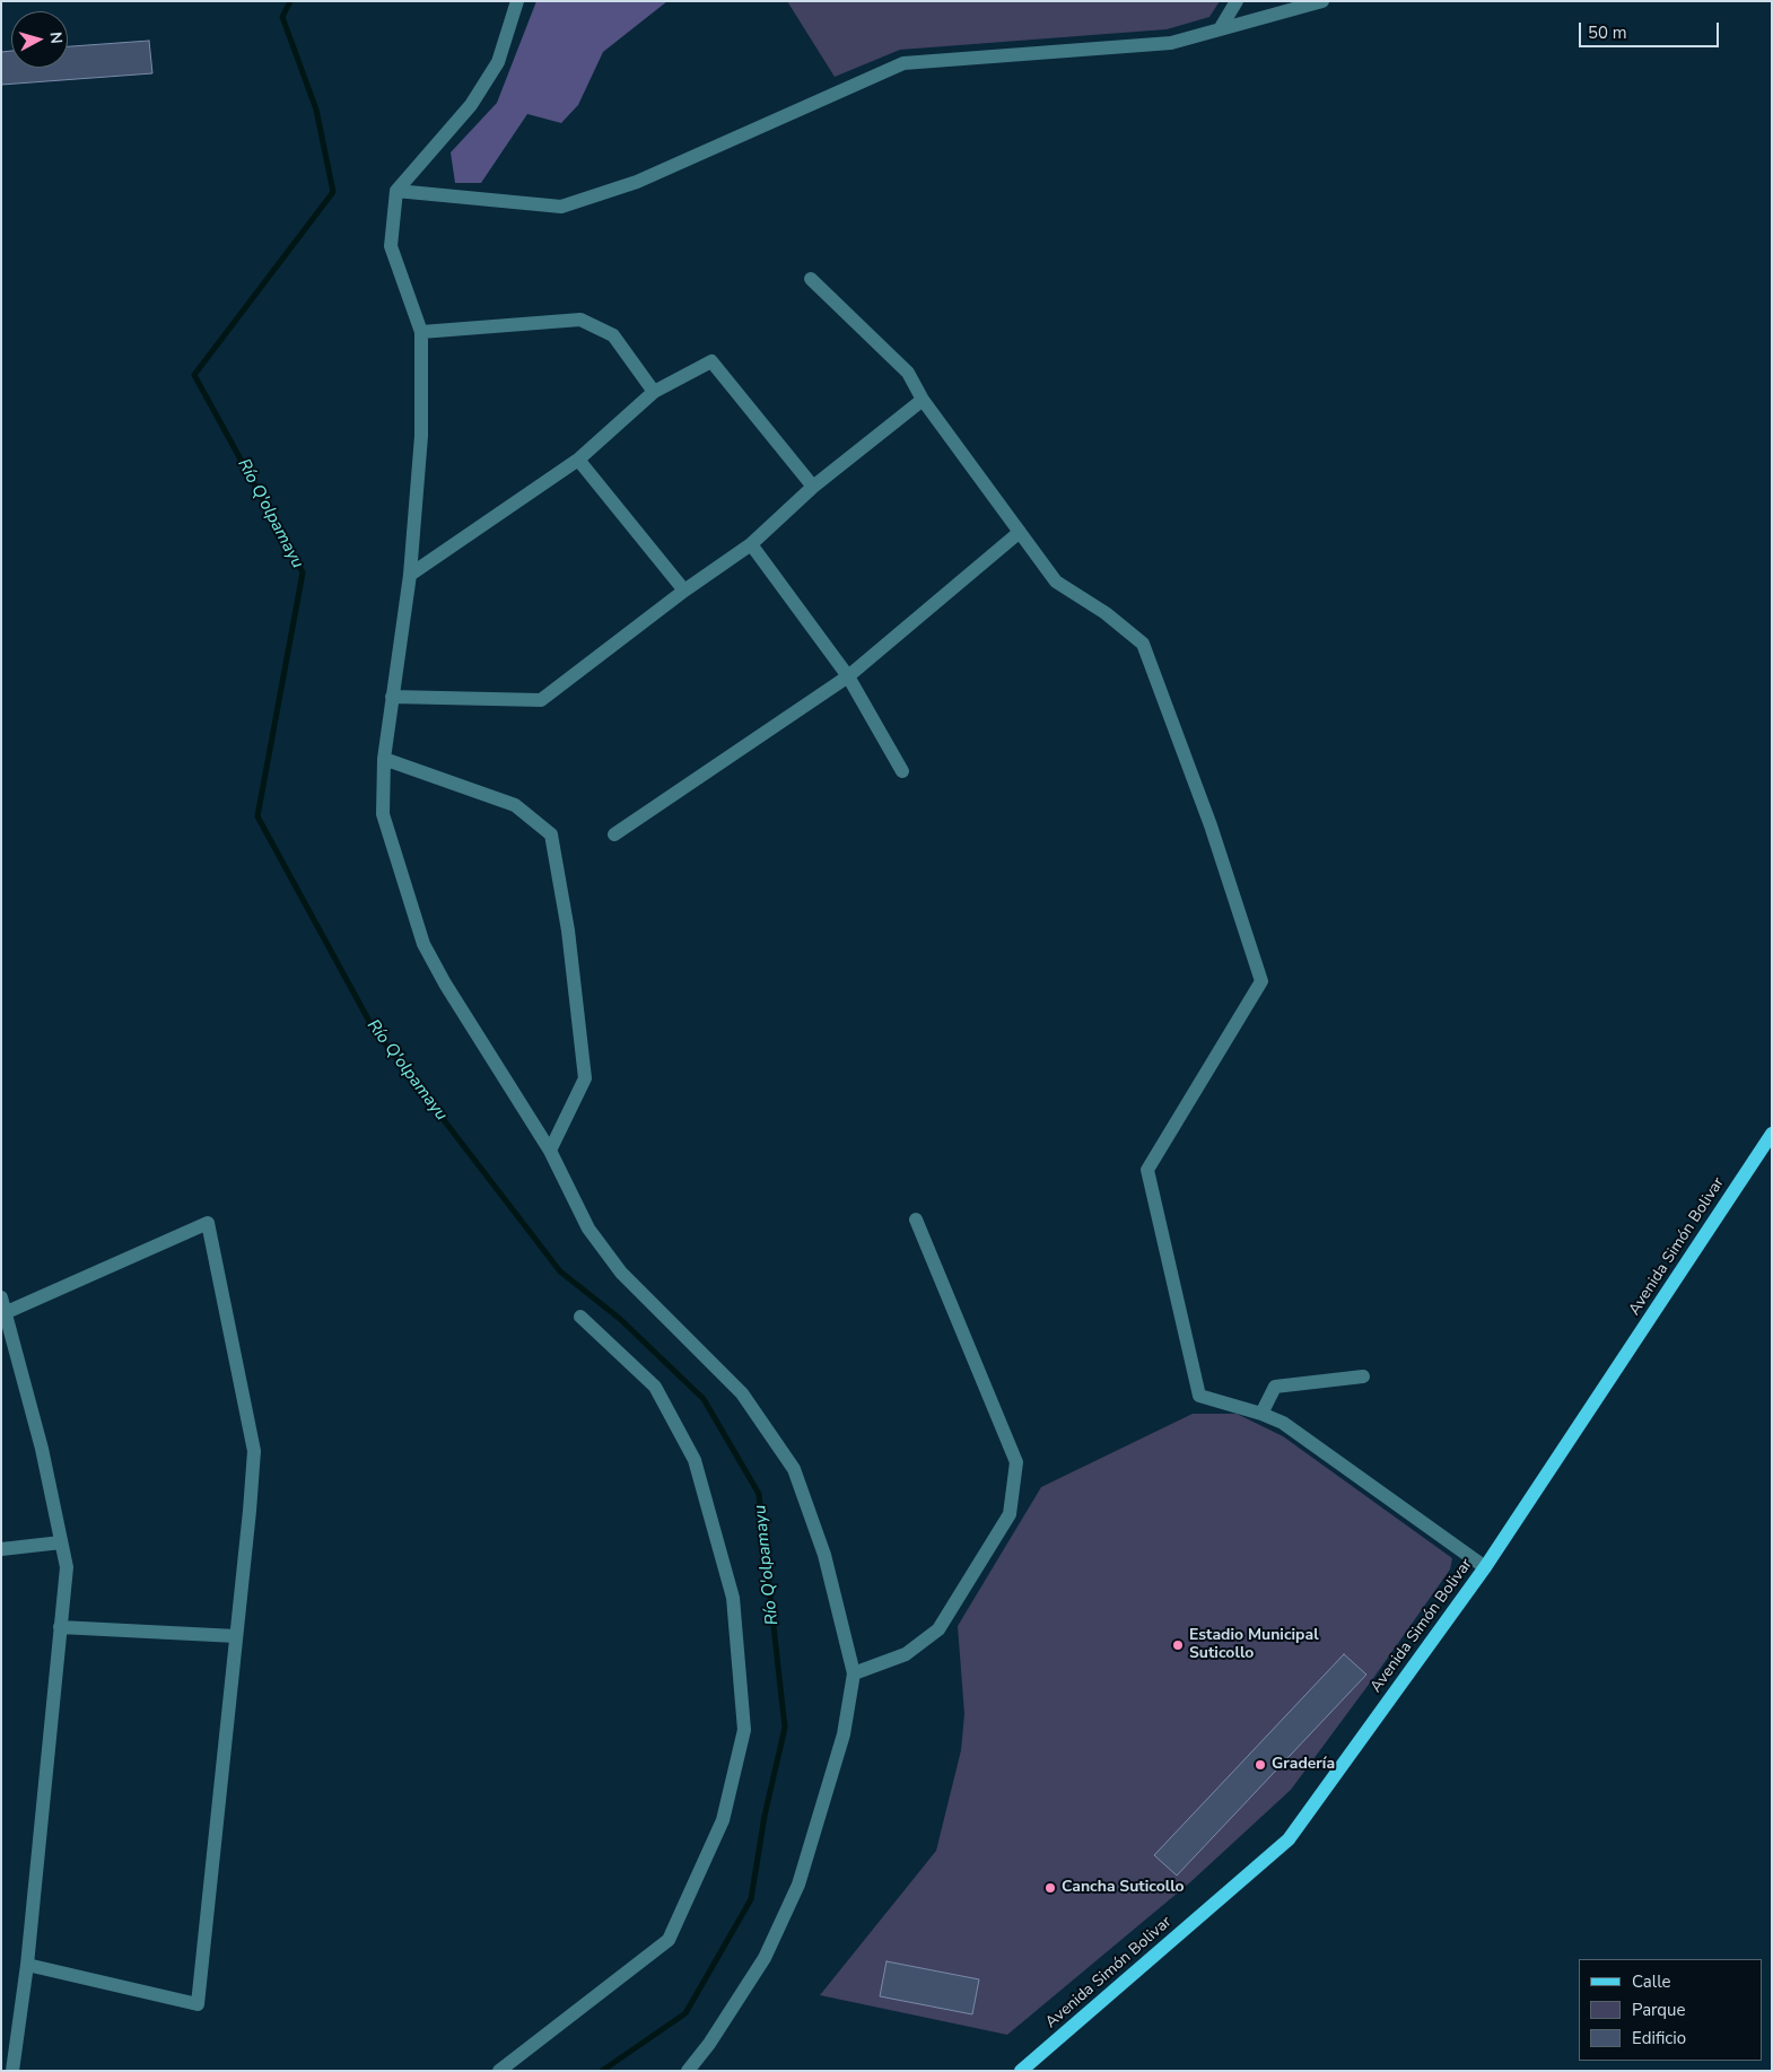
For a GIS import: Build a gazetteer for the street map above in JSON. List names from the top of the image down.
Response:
{
  "streets": {
    "main road": ["Avenida Simón Bolivar"]
  },
  "water": ["Río Q'olpamayu"],
  "places": ["Estadio Municipal Suticollo", "Gradería", "Cancha Suticollo"],
  "legend": ["Calle", "Parque", "Edificio"],
  "scale_bar": "50 m",
  "north": "right"
}
